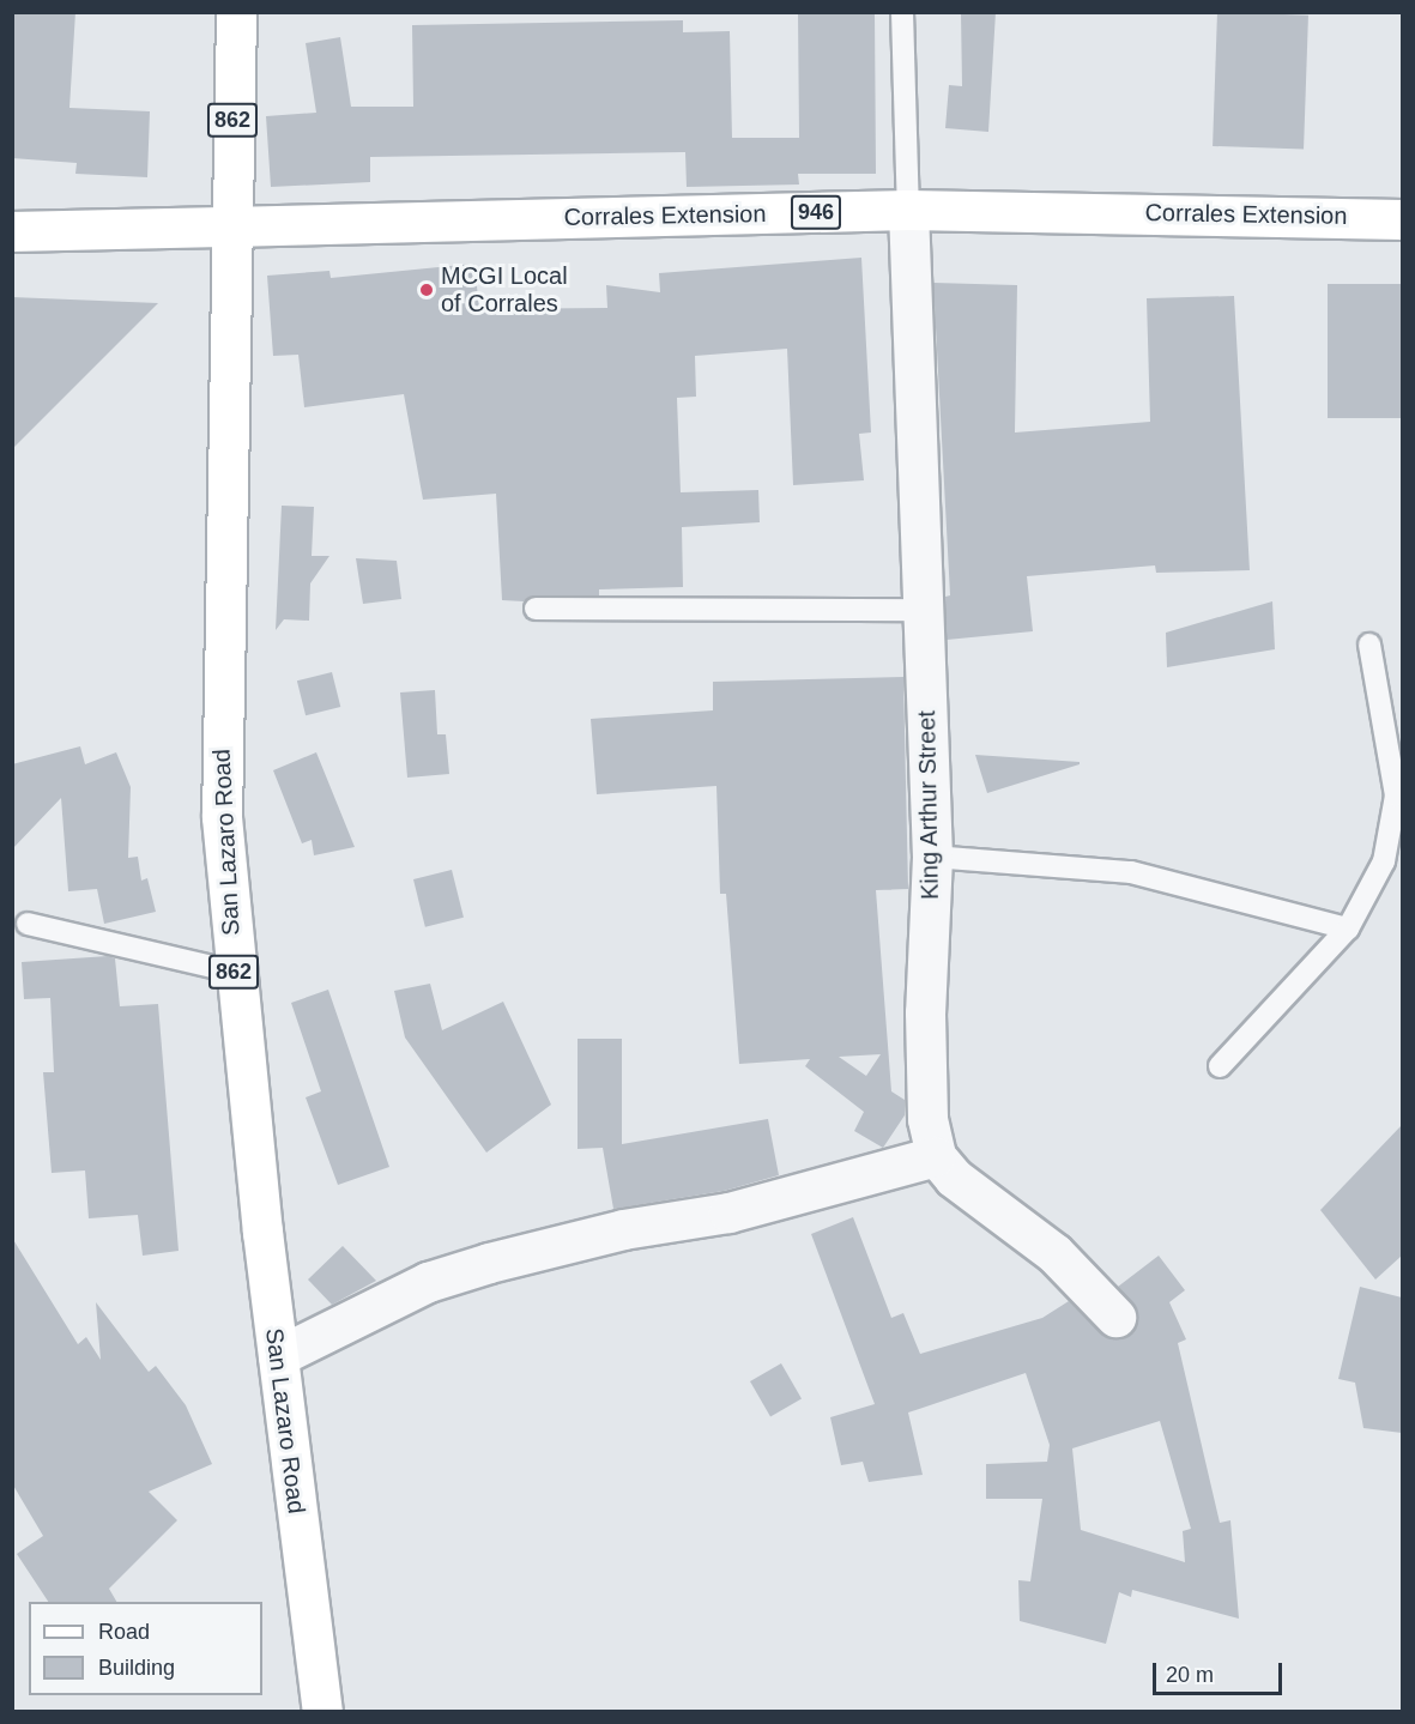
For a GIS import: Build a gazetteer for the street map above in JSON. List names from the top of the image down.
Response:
{
  "streets": {
    "main road": [
      "862",
      "946",
      "Corrales Extension",
      "San Lazaro Road"
    ],
    "street": ["King Arthur Street"]
  },
  "crossings": [
    ["862", "Corrales Extension"],
    ["862", "San Lazaro Road"],
    ["Corrales Extension", "King Arthur Street"],
    ["Corrales Extension", "San Lazaro Road"]
  ],
  "places": ["MCGI Local of Corrales"],
  "legend": ["Road", "Building"],
  "scale_bar": "20 m"
}
